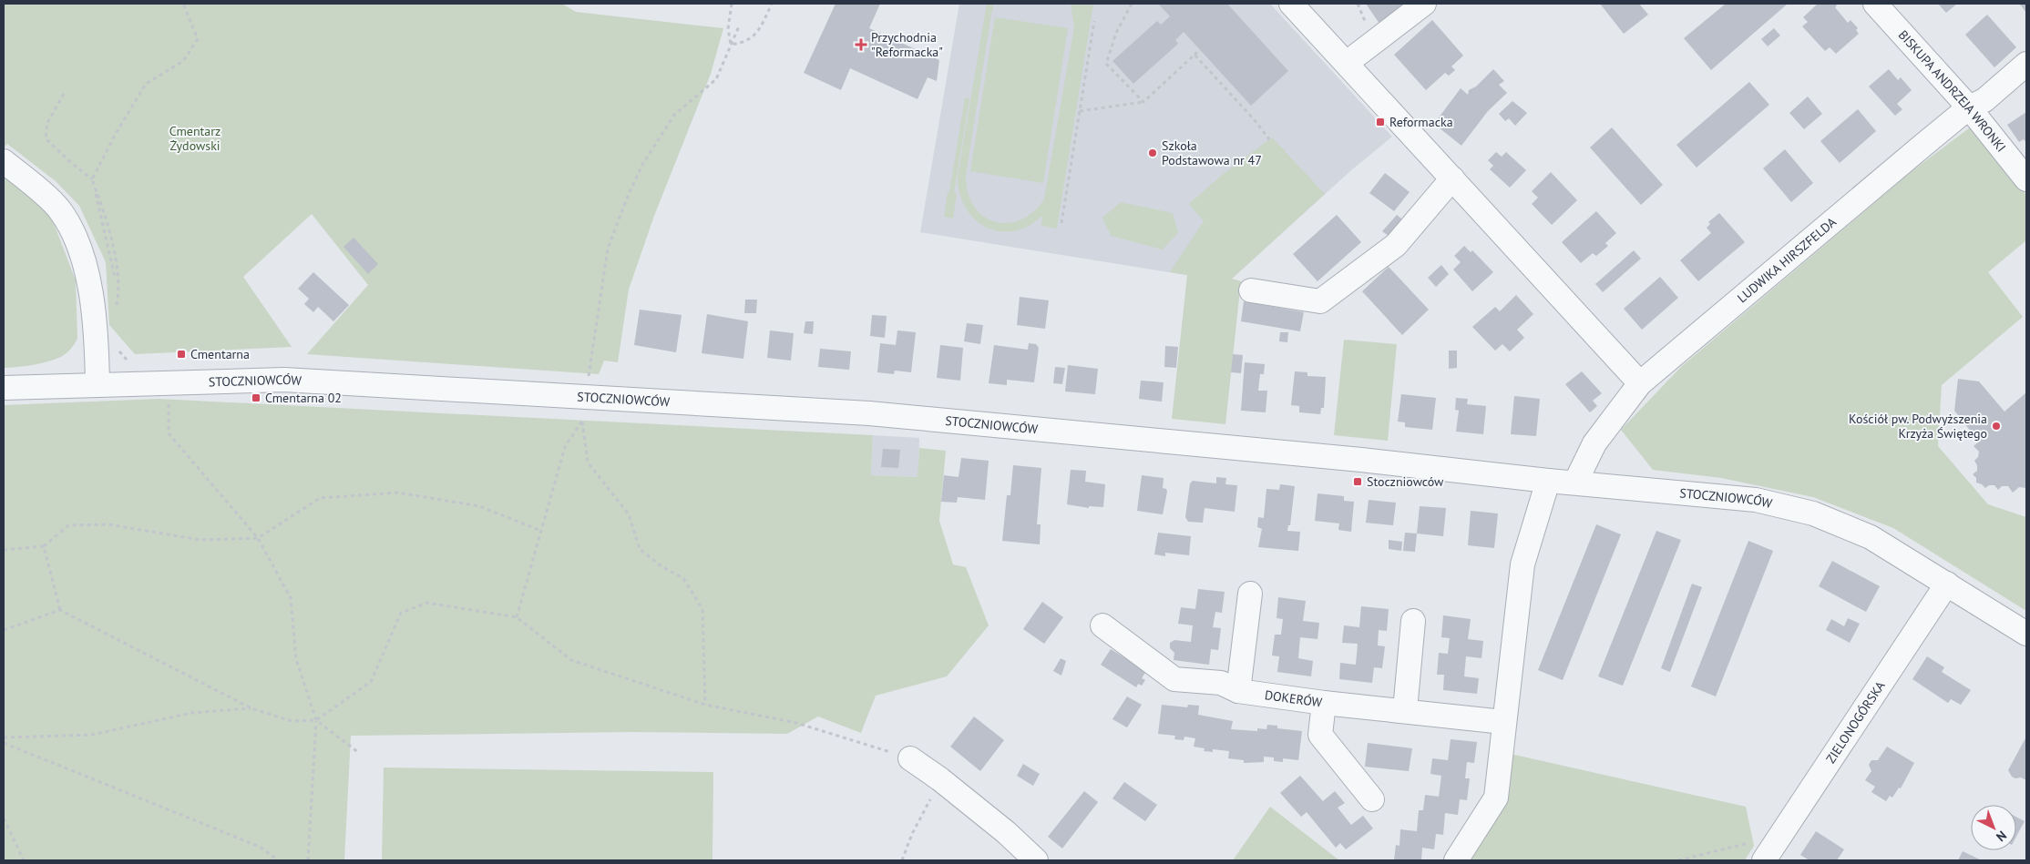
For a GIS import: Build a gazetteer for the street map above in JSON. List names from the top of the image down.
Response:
{
  "streets": {
    "street": [
      "BISKUPA ANDRZEJA WRONKI",
      "LUDWIKA HIRSZFELDA",
      "STOCZNIOWCÓW",
      "DOKERÓW",
      "ZIELONOGÓRSKA"
    ]
  },
  "crossings": [
    ["BISKUPA ANDRZEJA WRONKI", "LUDWIKA HIRSZFELDA"],
    ["LUDWIKA HIRSZFELDA", "STOCZNIOWCÓW"],
    ["STOCZNIOWCÓW", "ZIELONOGÓRSKA"]
  ],
  "parks": ["Cmentarz Żydowski"],
  "places": {
    "health": ["Przychodnia \"Reformacka\""],
    "transit": [
      "Reformacka",
      "Cmentarna",
      "Cmentarna 02",
      "Stoczniowców"
    ],
    "other": ["Szkoła Podstawowa nr 47", "Kościół pw. Podwyższenia Krzyża Świętego"]
  },
  "north": "bottom right"
}
